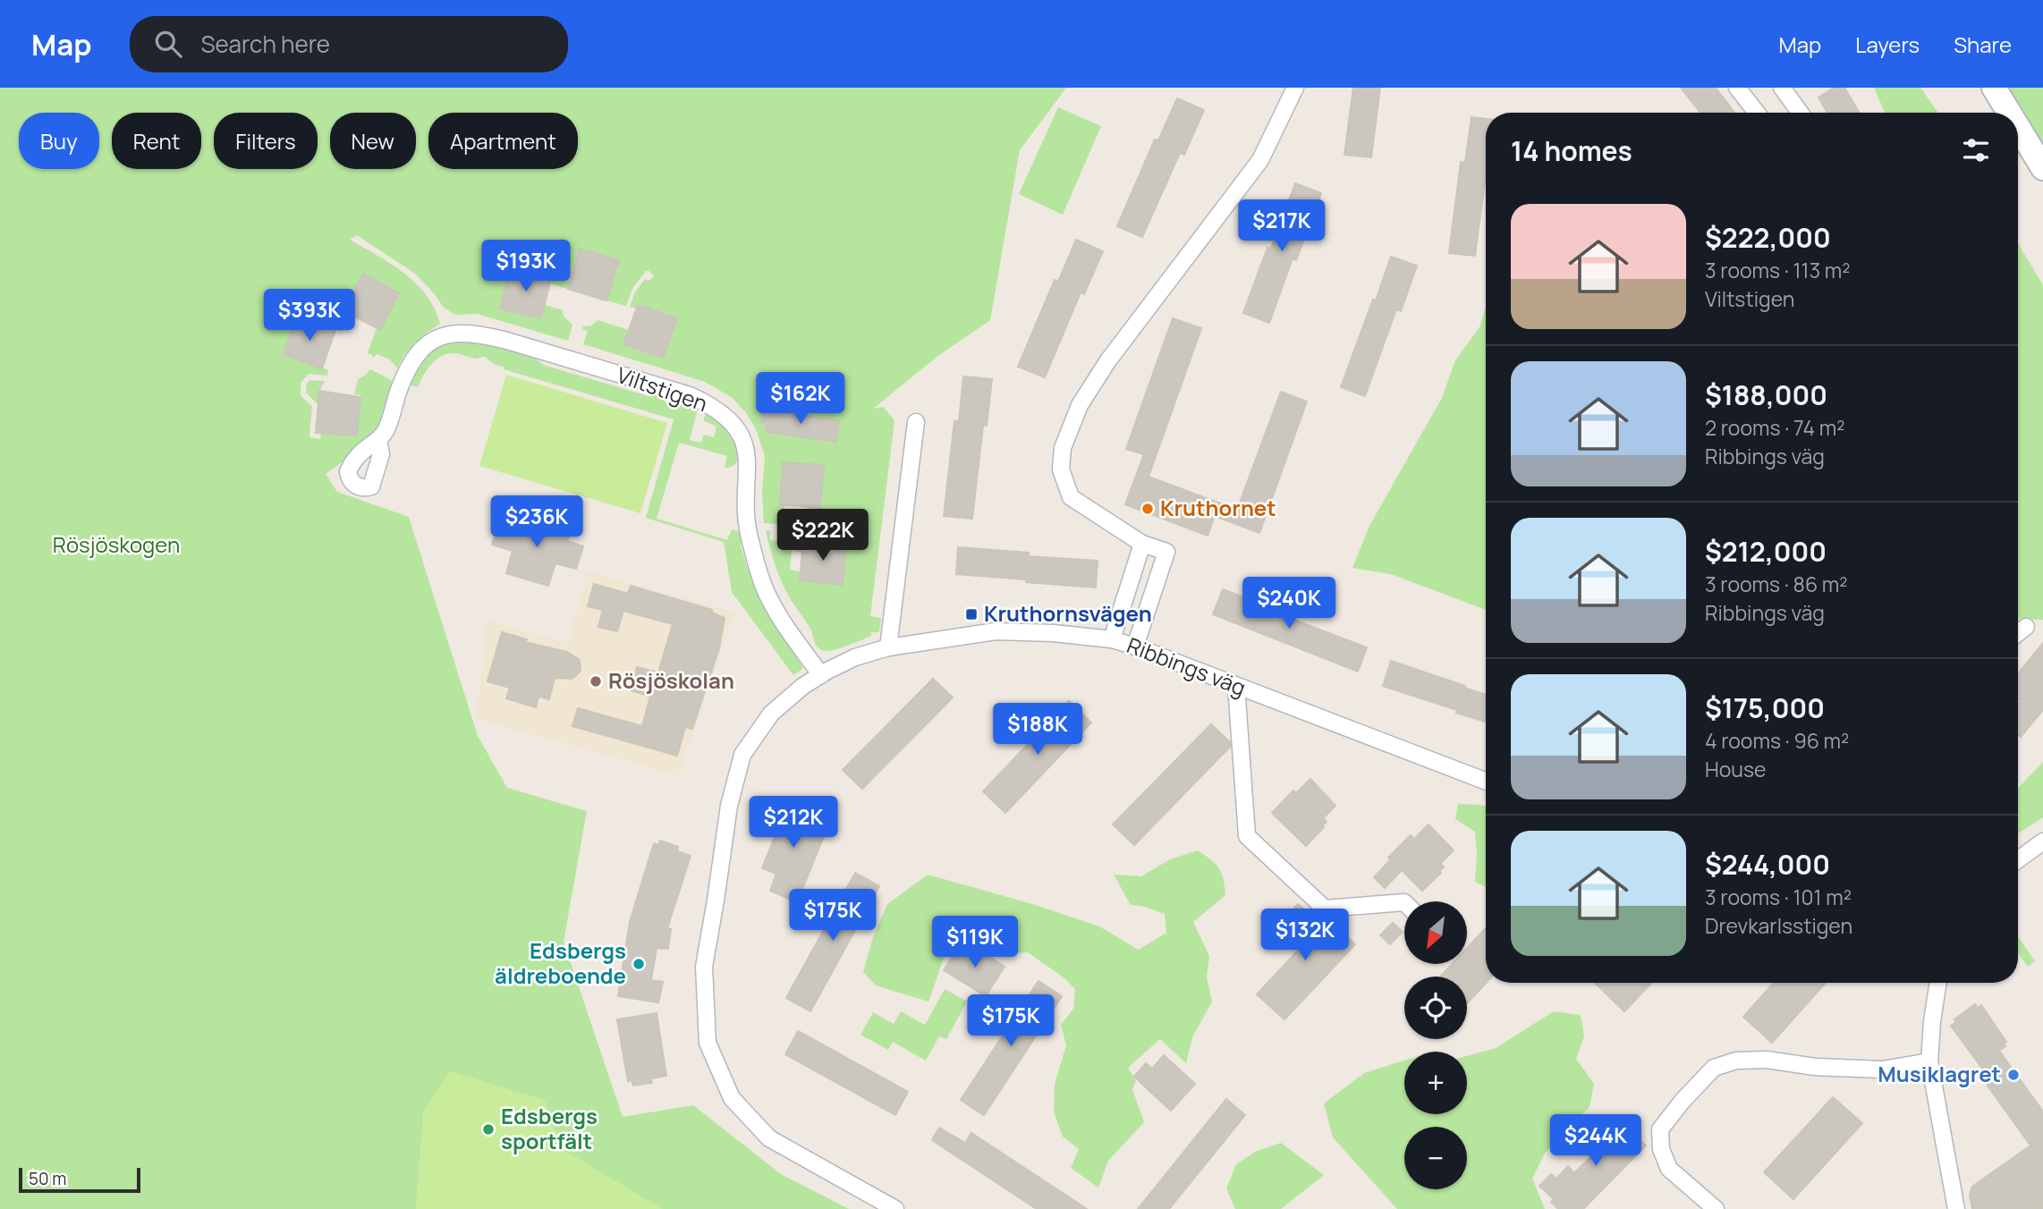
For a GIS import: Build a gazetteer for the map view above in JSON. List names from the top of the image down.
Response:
{
  "streets": {
    "street": ["Viltstigen", "Ribbings väg"]
  },
  "crossings": [
    ["Viltstigen", "Ribbings väg"]
  ],
  "parks": ["Rösjöskogen"],
  "places": {
    "other": [
      "Kruthornet",
      "Rösjöskolan",
      "Edsbergs äldreboende",
      "Musiklagret",
      "Edsbergs sportfält"
    ],
    "transit": ["Kruthornsvägen"]
  },
  "scale_bar": "50 m",
  "north": "bottom left",
  "page": {
    "header": "Map",
    "search": "Search here",
    "nav": ["Map", "Layers", "Share"],
    "chip": [
      "Buy",
      "Rent",
      "Filters",
      "New",
      "Apartment"
    ],
    "heading": "14 homes",
    "list": [
      {
        "name": "$222,000",
        "note": "3 rooms · 113 m² · Viltstigen"
      },
      {
        "name": "$188,000",
        "note": "2 rooms · 74 m² · Ribbings väg"
      },
      {
        "name": "$212,000",
        "note": "3 rooms · 86 m² · Ribbings väg"
      },
      {
        "name": "$175,000",
        "note": "4 rooms · 96 m² · House"
      },
      {
        "name": "$244,000",
        "note": "3 rooms · 101 m² · Drevkarlsstigen"
      }
    ],
    "price": [
      "$217K",
      "$193K",
      "$393K",
      "$162K",
      "$236K",
      "$222K",
      "$240K",
      "$188K",
      "$212K",
      "$175K",
      "$132K",
      "$119K",
      "$175K",
      "$244K"
    ],
    "map_buttons": ["+", "−"],
    "scale": "50 m"
  }
}
